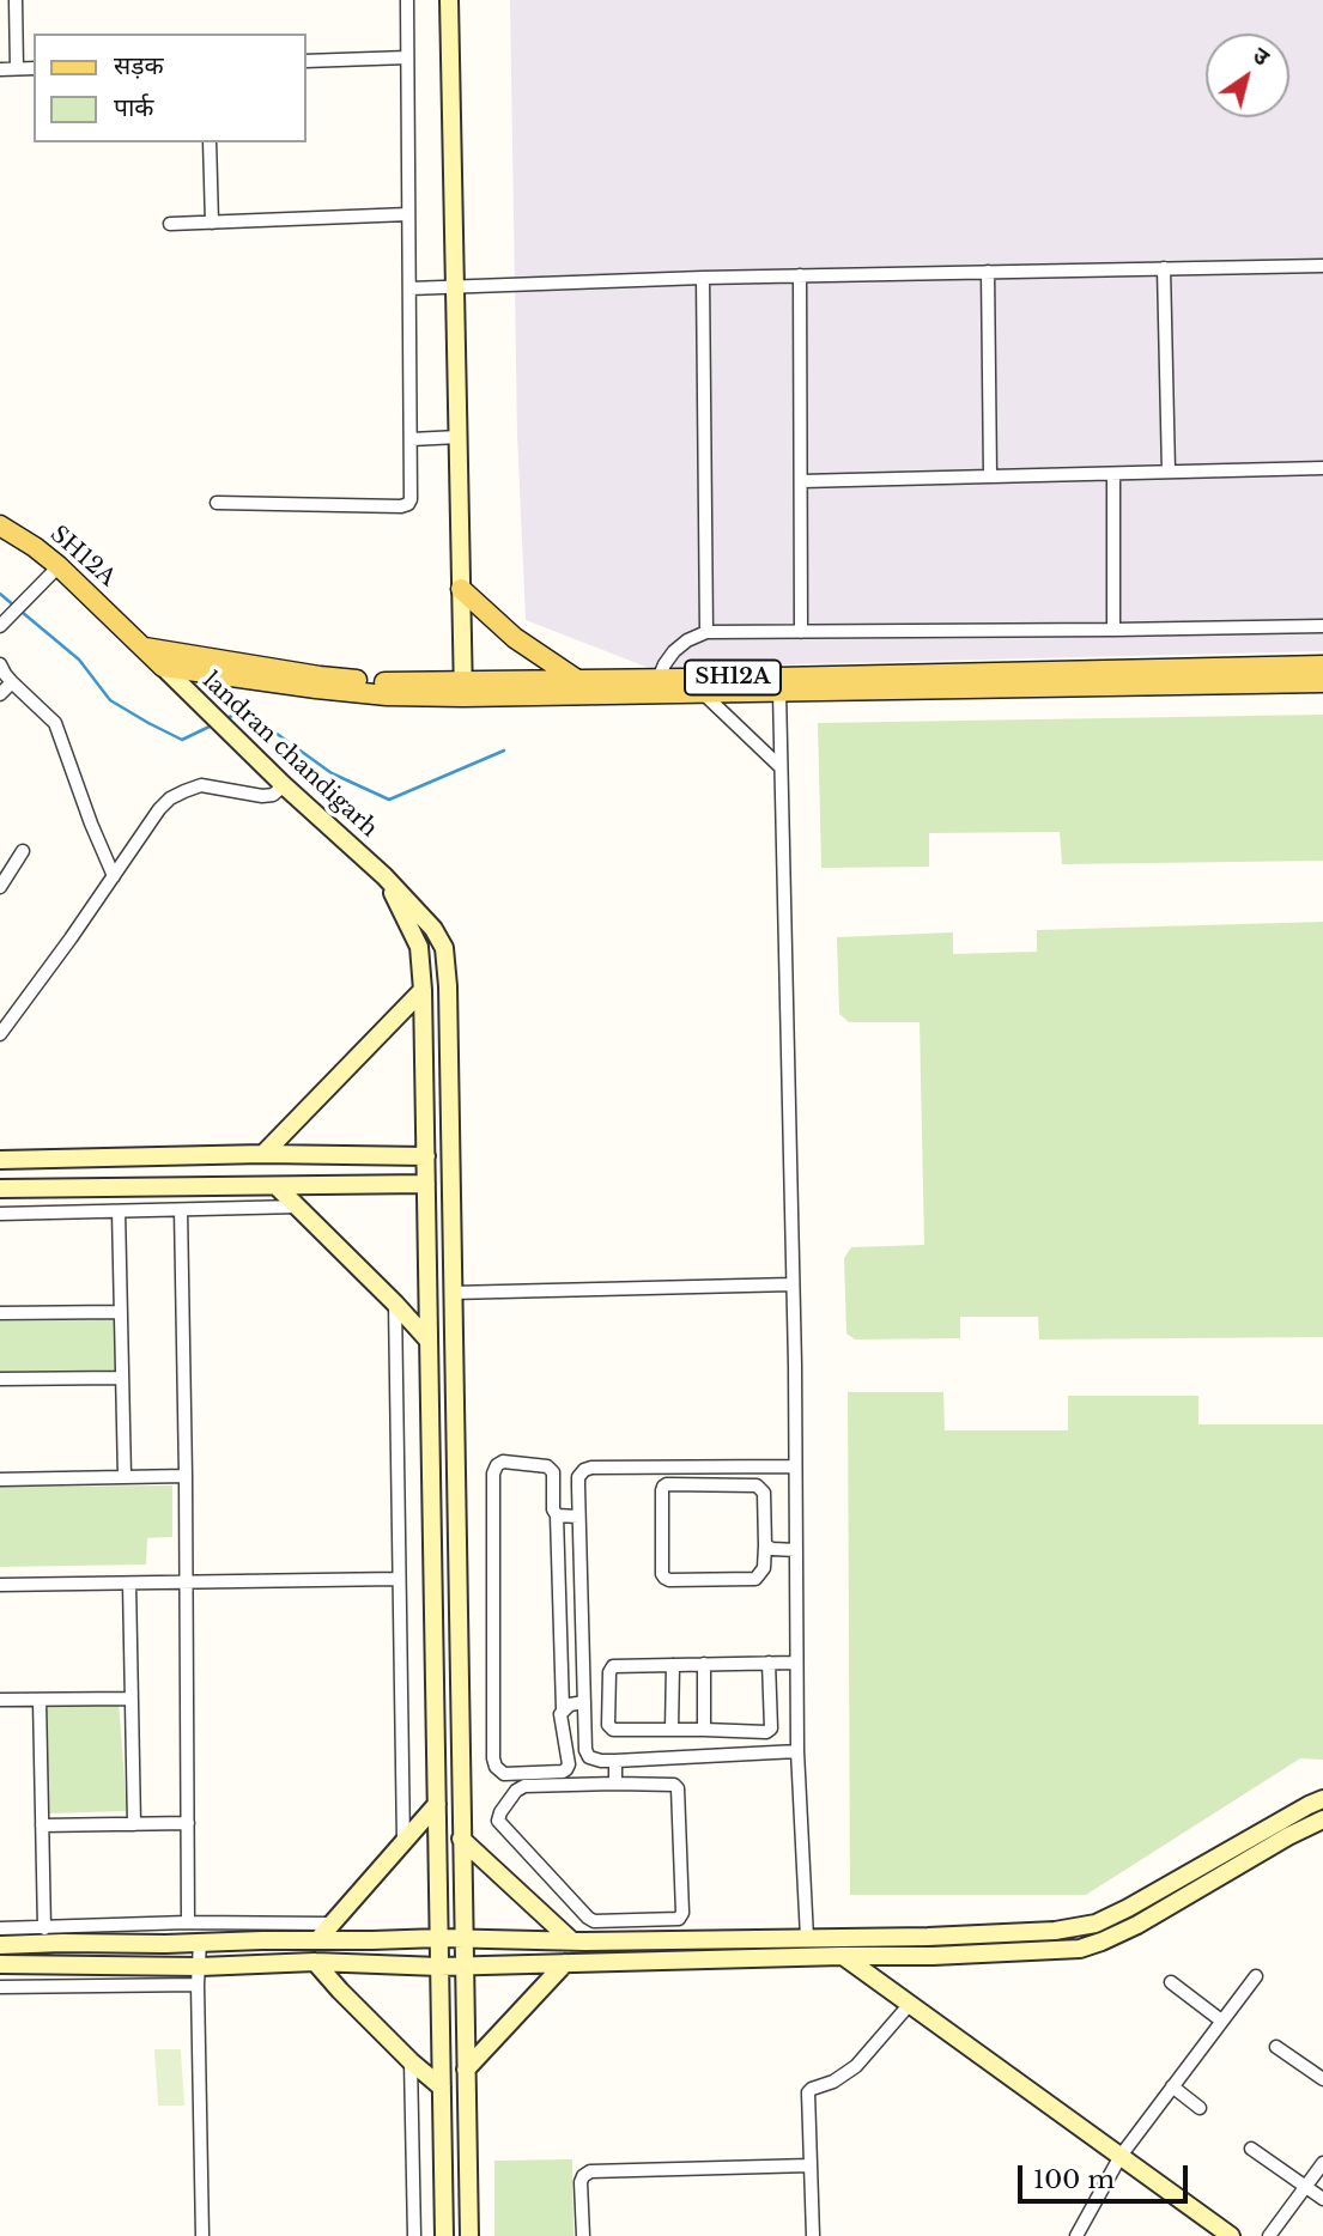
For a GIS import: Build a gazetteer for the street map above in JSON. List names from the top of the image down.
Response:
{
  "streets": {
    "main road": ["SH12A", "landran chandigarh"]
  },
  "crossings": [
    ["SH12A", "landran chandigarh"]
  ],
  "legend": ["सड़क", "पार्क"],
  "scale_bar": "100 m",
  "north": "top right"
}
